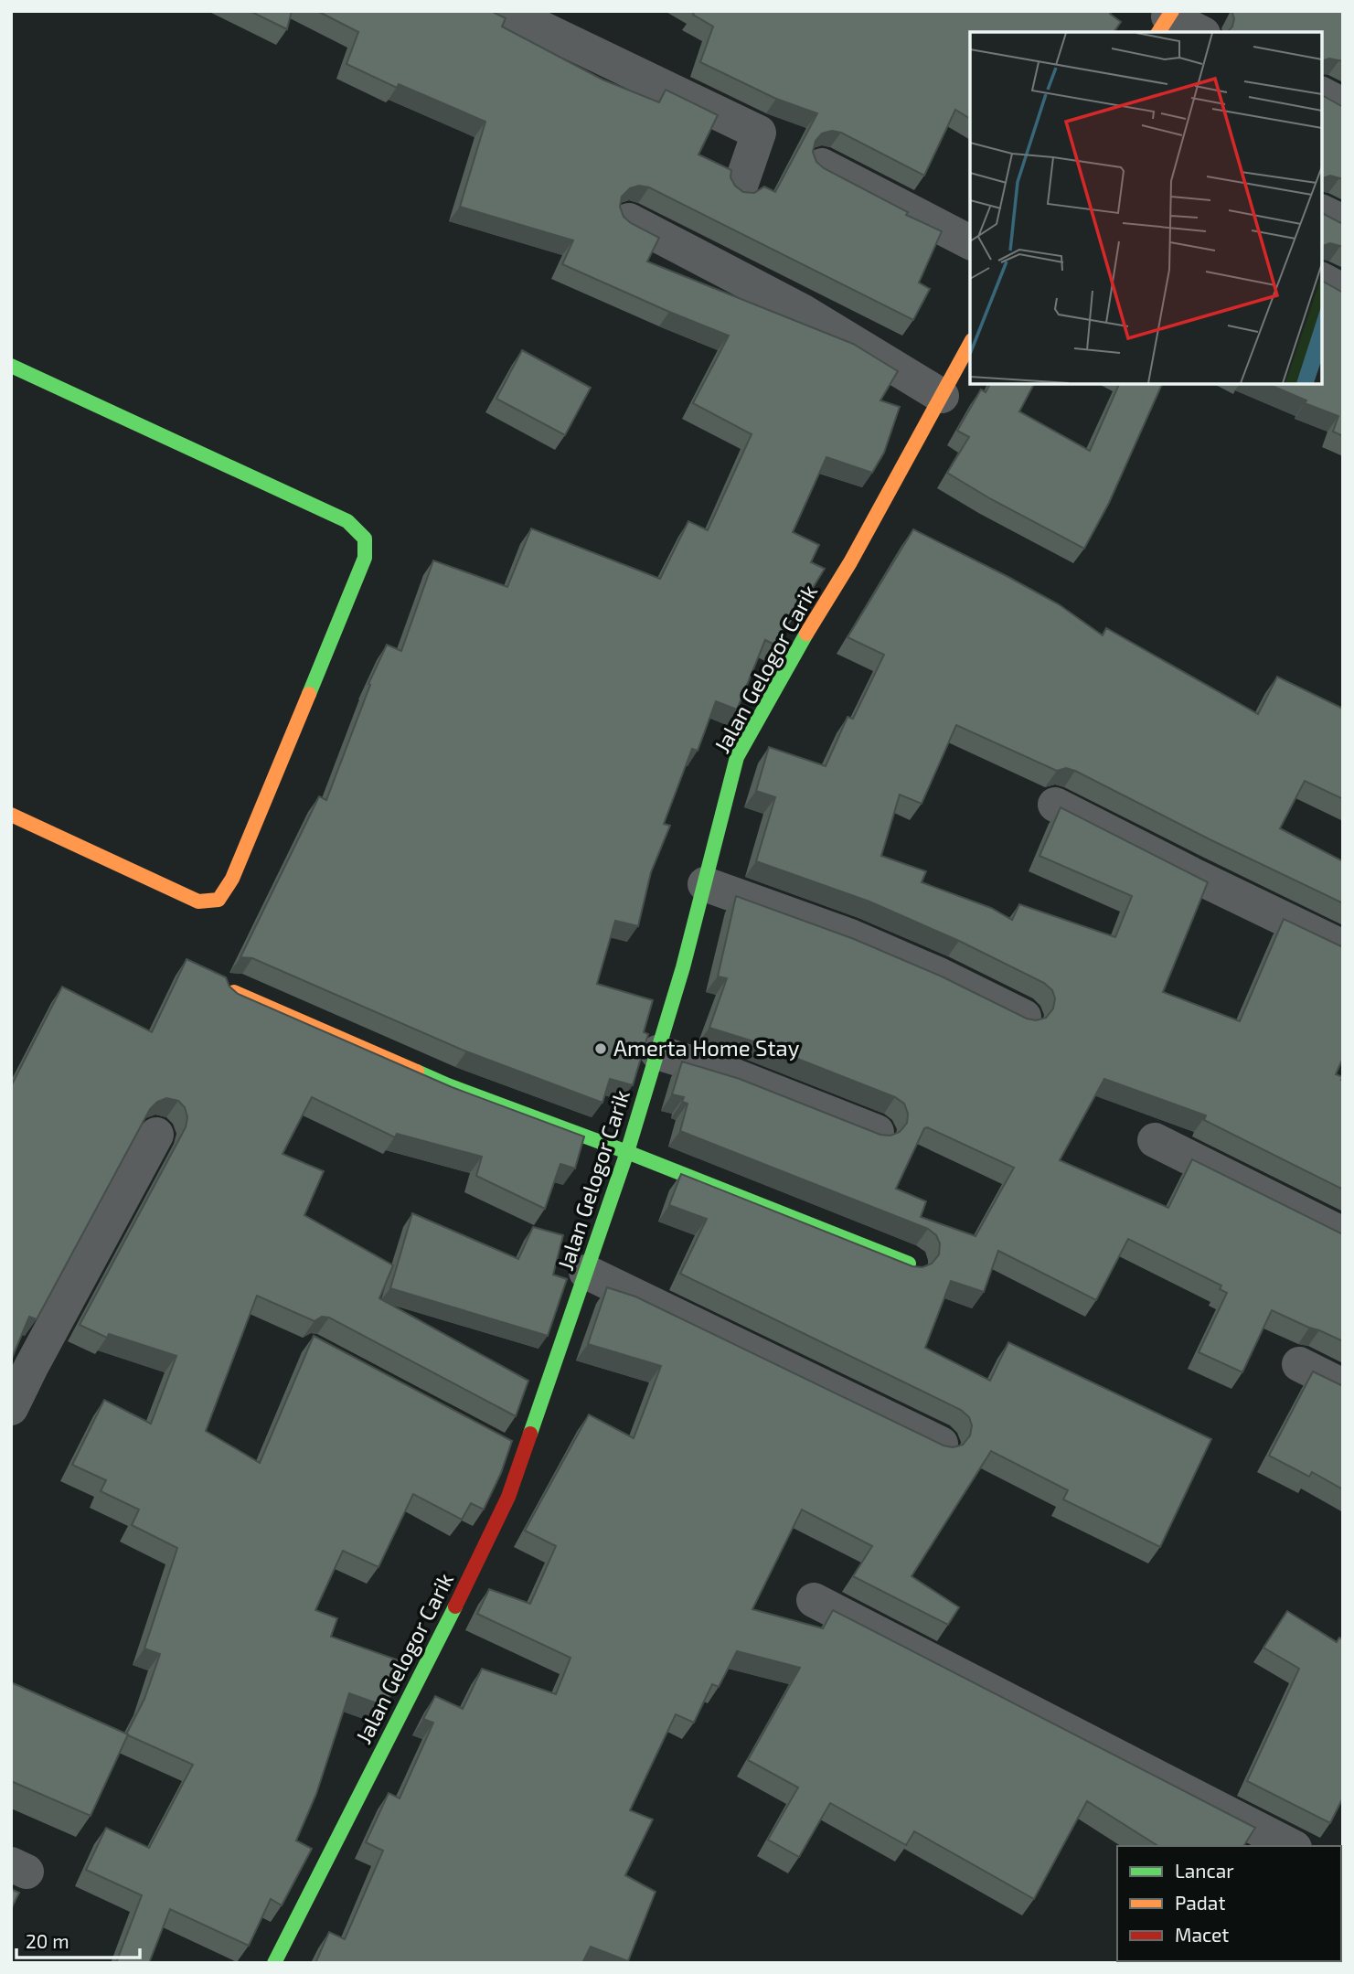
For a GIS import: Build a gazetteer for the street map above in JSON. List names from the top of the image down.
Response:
{
  "streets": {
    "street": ["Jalan Gelogor Carik"]
  },
  "places": ["Amerta Home Stay"],
  "legend": ["Lancar", "Padat", "Macet"],
  "scale_bar": "20 m"
}
